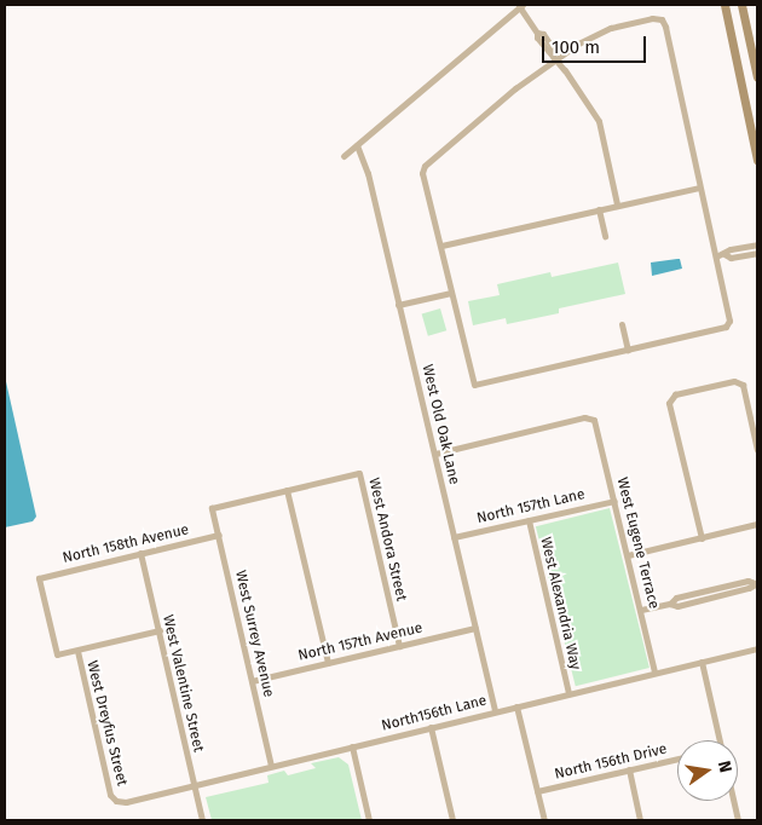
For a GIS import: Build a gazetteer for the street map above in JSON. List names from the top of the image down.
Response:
{
  "streets": {
    "street": [
      "West Old Oak Lane",
      "North 157th Lane",
      "West Andora Street",
      "West Eugene Terrace",
      "North 158th Avenue",
      "West Alexandria Way",
      "West Surrey Avenue",
      "North 157th Avenue",
      "West Valentine Street",
      "North156th Lane",
      "West Dreyfus Street",
      "North 156th Drive"
    ]
  },
  "crossings": [
    ["West Old Oak Lane", "North 157th Lane"],
    ["West Old Oak Lane", "West Eugene Terrace"],
    ["West Old Oak Lane", "North 157th Avenue"],
    ["West Old Oak Lane", "North156th Lane"],
    ["North 157th Lane", "West Eugene Terrace"],
    ["North 157th Lane", "West Alexandria Way"],
    ["West Andora Street", "West Surrey Avenue"],
    ["West Andora Street", "North 157th Avenue"],
    ["West Eugene Terrace", "North156th Lane"],
    ["North 158th Avenue", "West Surrey Avenue"],
    ["North 158th Avenue", "West Valentine Street"],
    ["North 158th Avenue", "West Dreyfus Street"],
    ["West Alexandria Way", "North156th Lane"],
    ["West Surrey Avenue", "North 157th Avenue"],
    ["West Surrey Avenue", "North156th Lane"],
    ["West Valentine Street", "North156th Lane"],
    ["North156th Lane", "West Dreyfus Street"]
  ],
  "scale_bar": "100 m",
  "north": "right"
}
